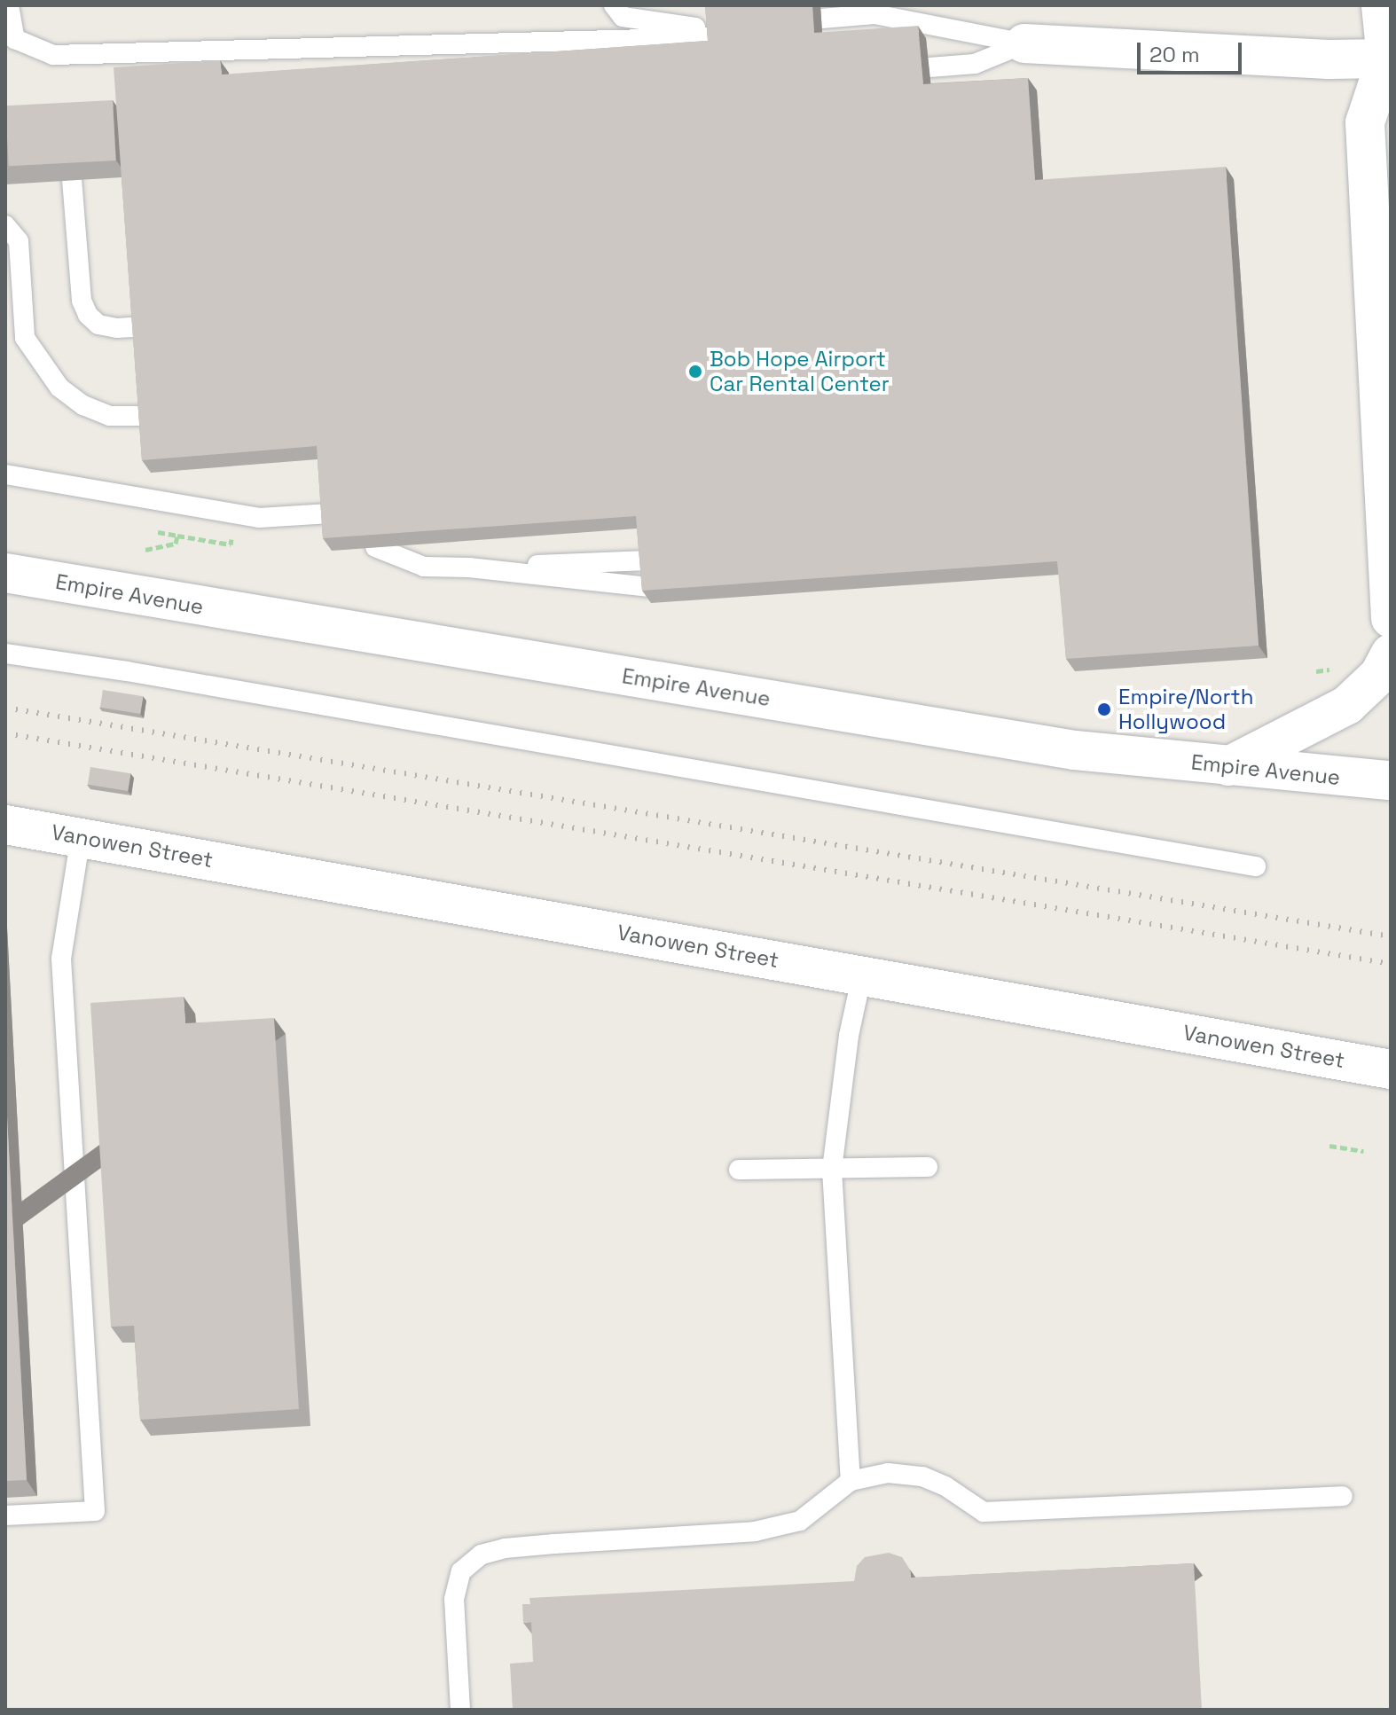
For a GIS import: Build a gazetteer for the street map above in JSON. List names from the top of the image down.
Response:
{
  "streets": {
    "main road": ["Empire Avenue", "Vanowen Street"]
  },
  "places": ["Bob Hope Airport Car Rental Center", "Empire/North Hollywood"],
  "scale_bar": "20 m"
}
